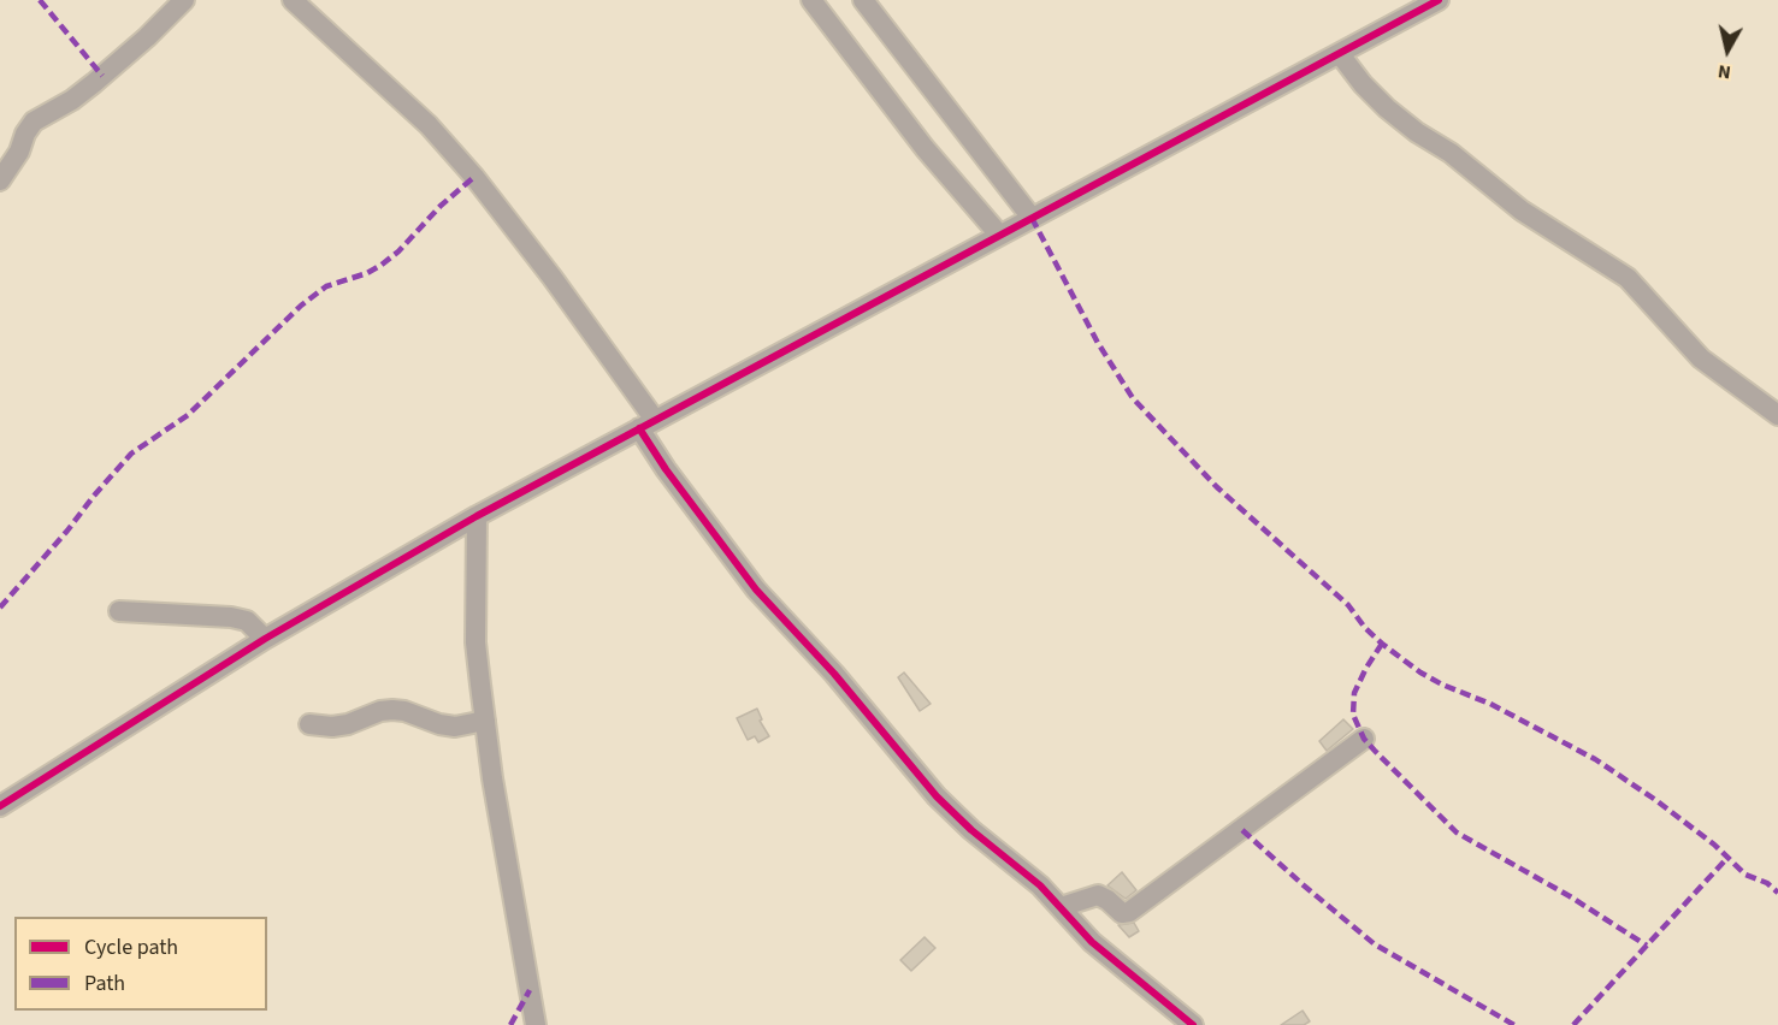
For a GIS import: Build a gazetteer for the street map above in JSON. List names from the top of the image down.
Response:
{
  "legend": ["Cycle path", "Path"],
  "north": "bottom"
}
